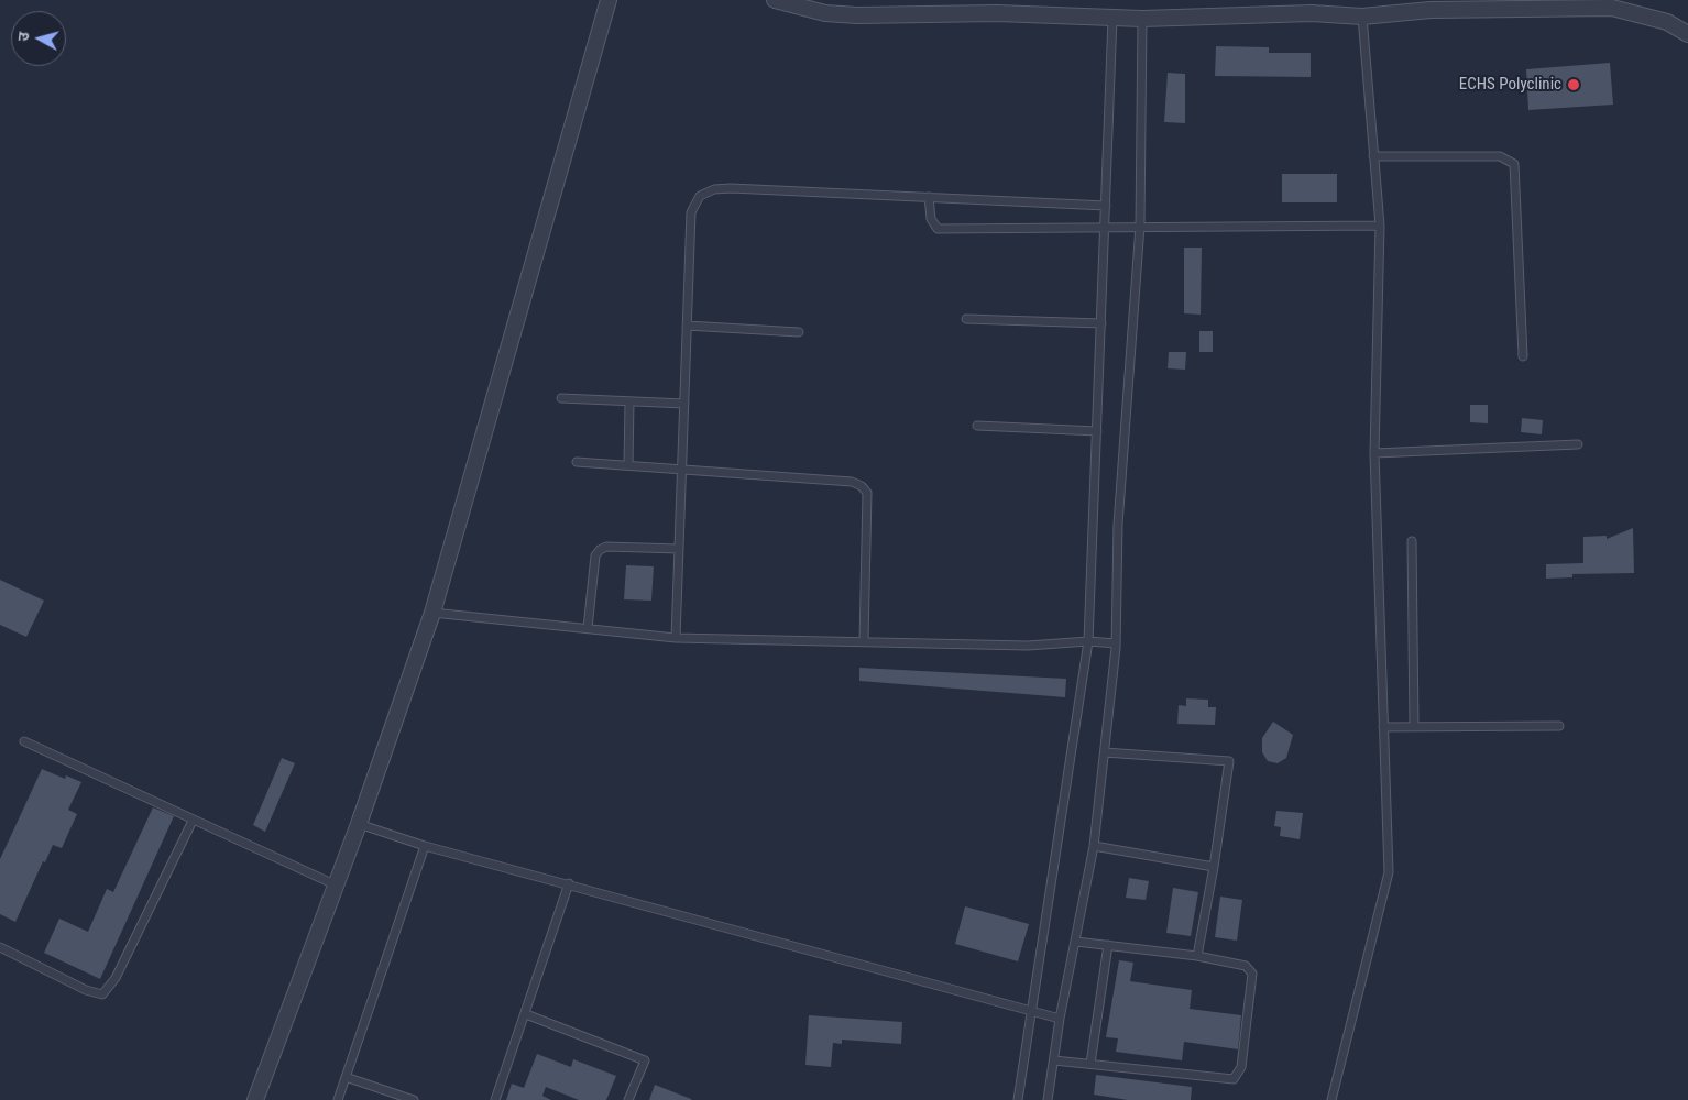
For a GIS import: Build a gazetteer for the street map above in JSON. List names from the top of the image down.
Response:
{
  "places": ["ECHS Polyclinic"],
  "north": "left"
}
